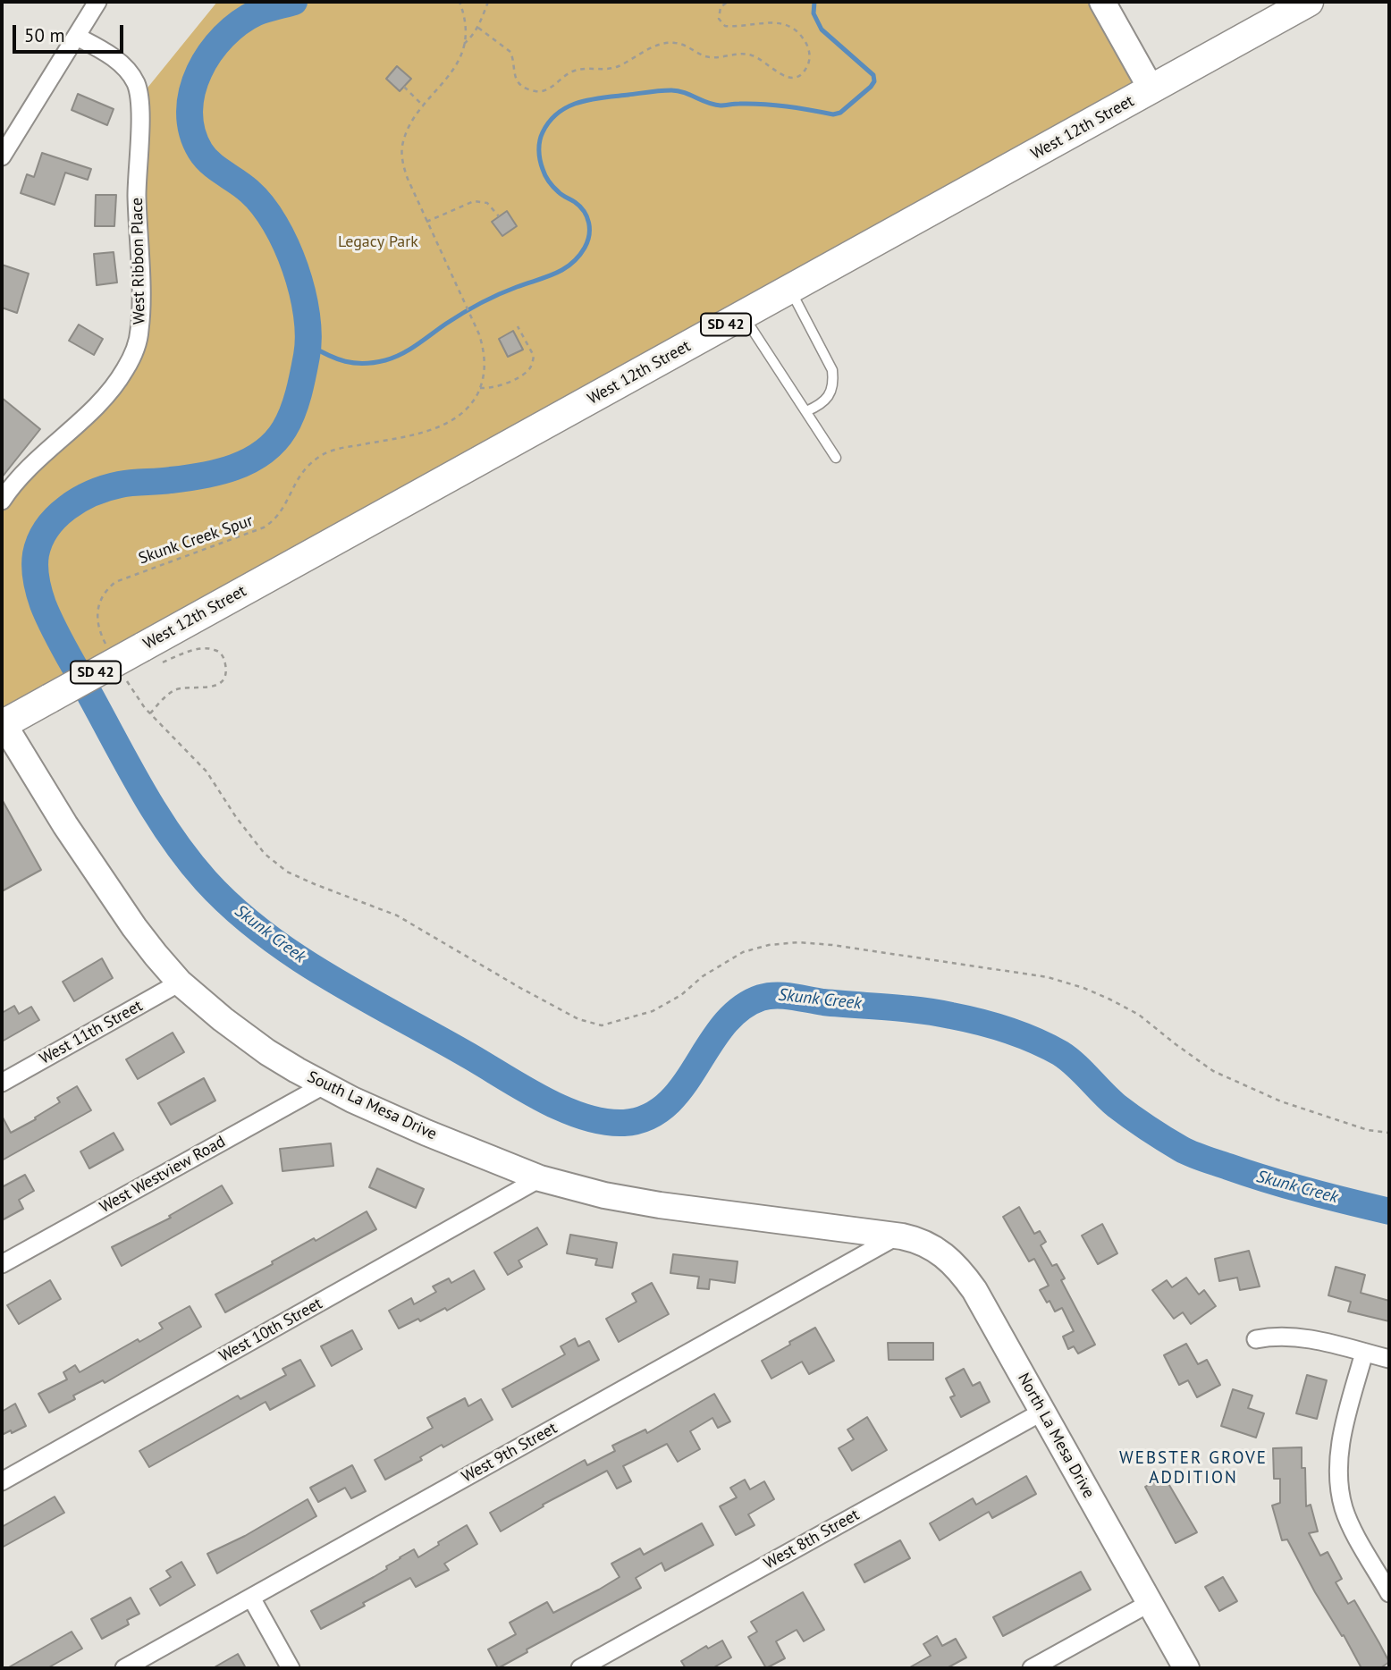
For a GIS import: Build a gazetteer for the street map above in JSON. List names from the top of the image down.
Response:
{
  "streets": {
    "main road": ["West 12th Street", "SD 42"],
    "street": [
      "West Ribbon Place",
      "West 11th Street",
      "South La Mesa Drive",
      "West Westview Road",
      "West 10th Street",
      "North La Mesa Drive",
      "West 9th Street",
      "West 8th Street"
    ],
    "path": ["Skunk Creek Spur"]
  },
  "crossings": [
    ["West 12th Street", "South La Mesa Drive"],
    ["West 11th Street", "South La Mesa Drive"],
    ["South La Mesa Drive", "West Westview Road"],
    ["South La Mesa Drive", "West 10th Street"],
    ["South La Mesa Drive", "North La Mesa Drive"],
    ["South La Mesa Drive", "West 9th Street"],
    ["North La Mesa Drive", "West 9th Street"],
    ["North La Mesa Drive", "West 8th Street"]
  ],
  "districts": ["WEBSTER GROVE ADDITION"],
  "water": ["Skunk Creek"],
  "parks": ["Legacy Park"],
  "scale_bar": "50 m"
}
